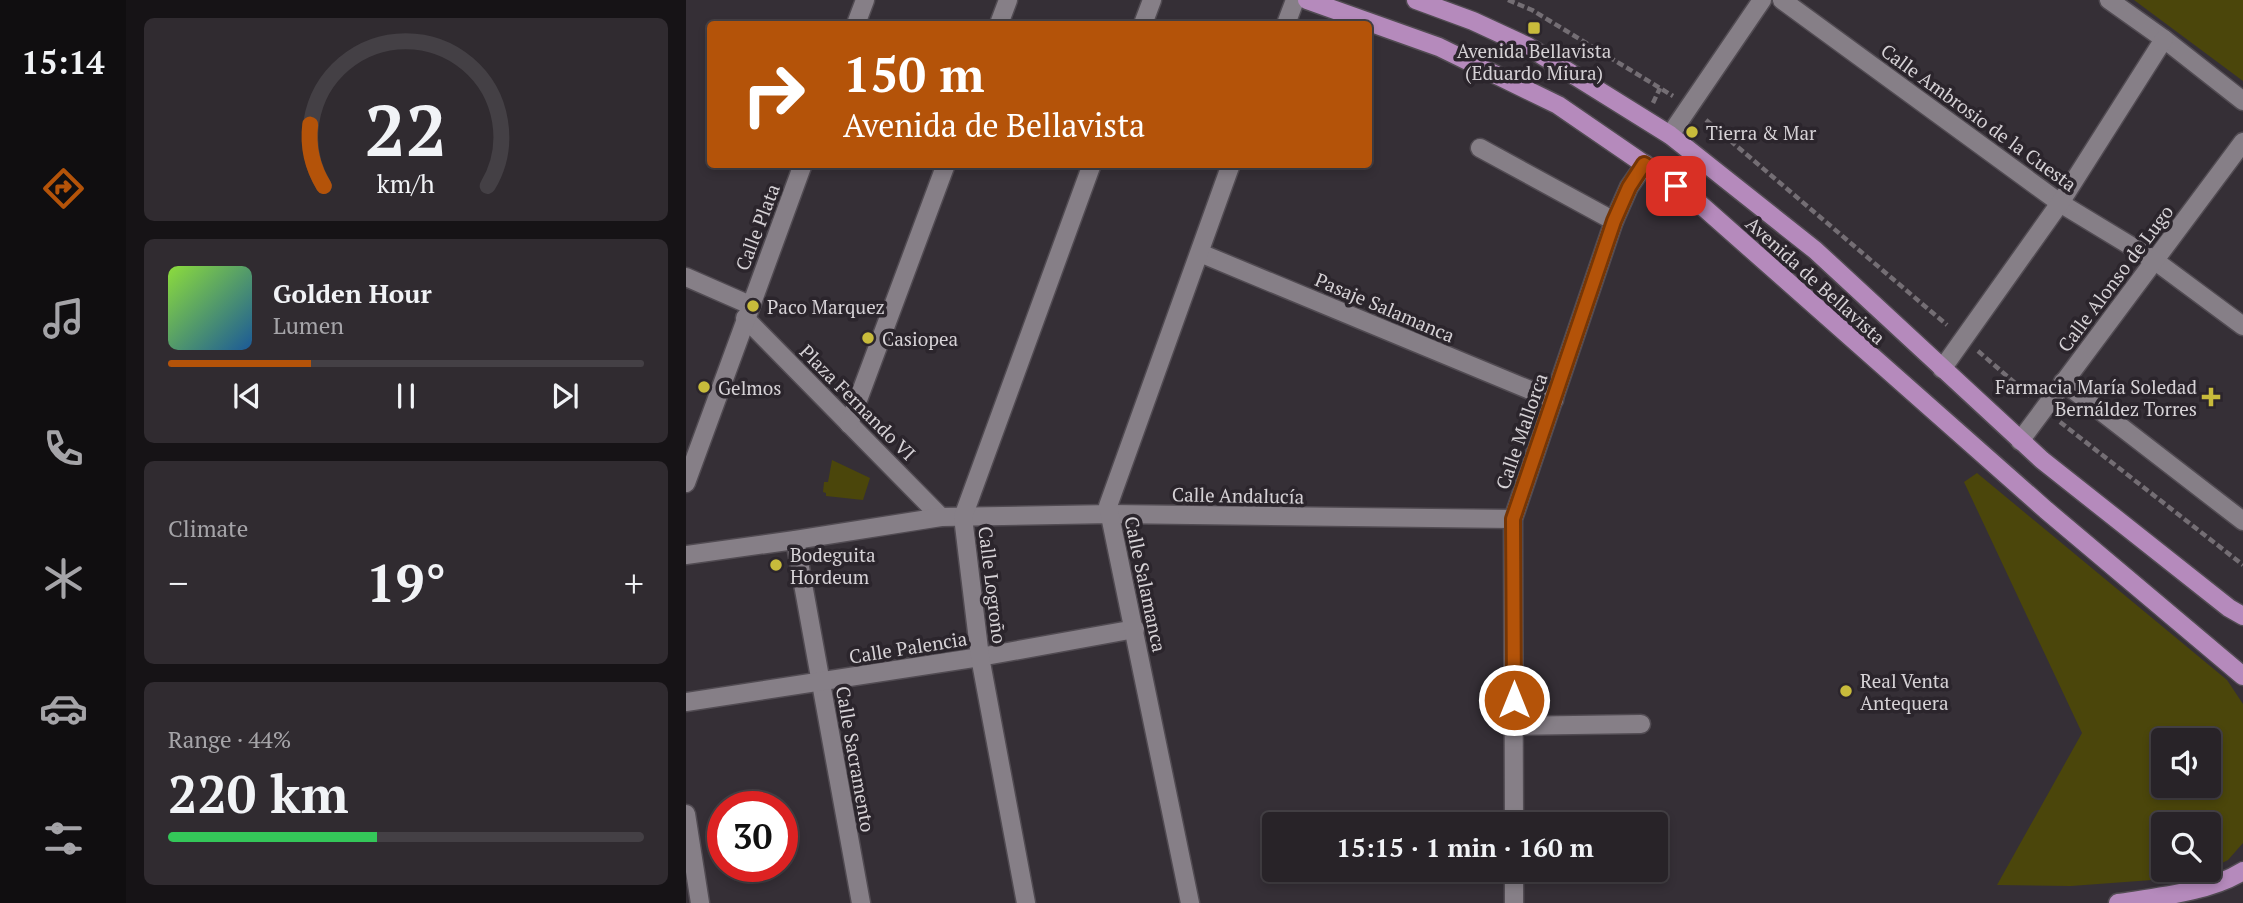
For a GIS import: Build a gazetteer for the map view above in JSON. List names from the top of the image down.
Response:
{
  "streets": {
    "main road": ["Avenida de Bellavista"],
    "street": [
      "Calle Ambrosio de la Cuesta",
      "Calle Plata",
      "Calle Alonso de Lugo",
      "Pasaje Salamanca",
      "Plaza Fernando VI",
      "Calle Mallorca",
      "Calle Andalucía",
      "Calle Salamanca",
      "Calle Logroño",
      "Calle Palencia",
      "Calle Sacramento"
    ]
  },
  "crossings": [
    ["Calle Ambrosio de la Cuesta", "Calle Alonso de Lugo"],
    ["Calle Plata", "Plaza Fernando VI"],
    ["Calle Alonso de Lugo", "Avenida de Bellavista"],
    ["Avenida de Bellavista", "Calle Mallorca"],
    ["Pasaje Salamanca", "Calle Mallorca"],
    ["Pasaje Salamanca", "Calle Salamanca"],
    ["Calle Mallorca", "Calle Andalucía"],
    ["Calle Andalucía", "Calle Salamanca"],
    ["Calle Andalucía", "Calle Logroño"],
    ["Calle Salamanca", "Calle Palencia"],
    ["Calle Logroño", "Calle Palencia"],
    ["Calle Palencia", "Calle Sacramento"]
  ],
  "places": {
    "transit": ["Avenida Bellavista (Eduardo Miura)"],
    "other": [
      "Tierra & Mar",
      "Paco Marquez",
      "Casiopea",
      "Gelmos",
      "Bodeguita Hordeum",
      "Real Venta Antequera"
    ],
    "health": ["Farmacia María Soledad Bernáldez Torres"]
  },
  "page": {
    "tabs": "15:14",
    "turn": ["150 m", "Avenida de Bellavista"],
    "song": ["Golden Hour", "Lumen"],
    "tile": [
      "Climate",
      ["Range · 44%", "220 km"]
    ],
    "heat": ["−", "19°", "+"],
    "limit": "30",
    "trip": "15:15 · 1 min · 160 m",
    "gauge": ["22", "km/h"]
  }
}
